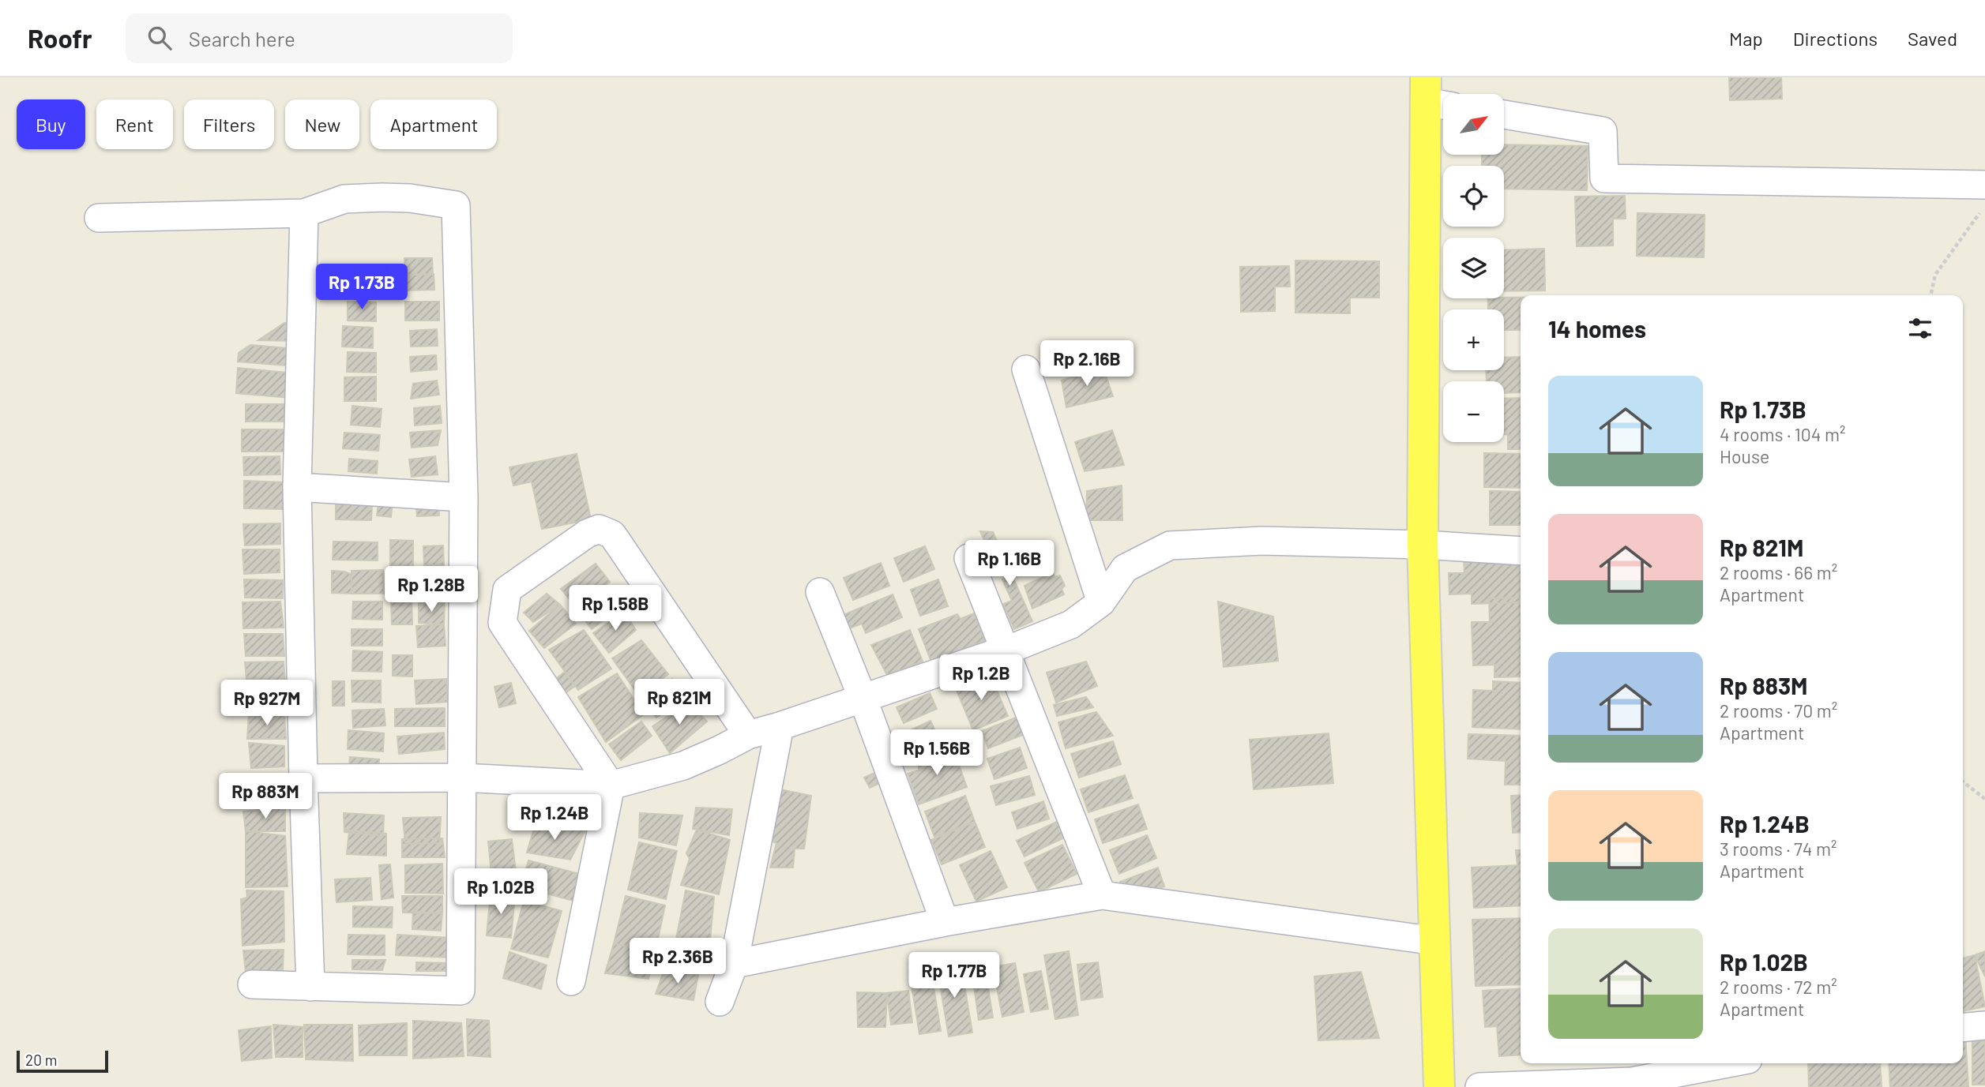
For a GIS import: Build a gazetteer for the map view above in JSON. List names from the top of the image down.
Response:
{
  "scale_bar": "20 m",
  "north": "top right",
  "page": {
    "header": "Roofr",
    "search": "Search here",
    "nav": ["Map", "Directions", "Saved"],
    "map_buttons": ["+", "−"],
    "chip": [
      "Buy",
      "Rent",
      "Filters",
      "New",
      "Apartment"
    ],
    "price": [
      "Rp 1.73B",
      "Rp 2.16B",
      "Rp 1.16B",
      "Rp 1.28B",
      "Rp 1.58B",
      "Rp 1.2B",
      "Rp 821M",
      "Rp 927M",
      "Rp 1.56B",
      "Rp 883M",
      "Rp 1.24B",
      "Rp 1.02B",
      "Rp 2.36B",
      "Rp 1.77B"
    ],
    "heading": "14 homes",
    "list": [
      {
        "name": "Rp 1.73B",
        "note": "4 rooms · 104 m² · House"
      },
      {
        "name": "Rp 821M",
        "note": "2 rooms · 66 m² · Apartment"
      },
      {
        "name": "Rp 883M",
        "note": "2 rooms · 70 m² · Apartment"
      },
      {
        "name": "Rp 1.24B",
        "note": "3 rooms · 74 m² · Apartment"
      },
      {
        "name": "Rp 1.02B",
        "note": "2 rooms · 72 m² · Apartment"
      }
    ],
    "scale": "20 m"
  }
}
